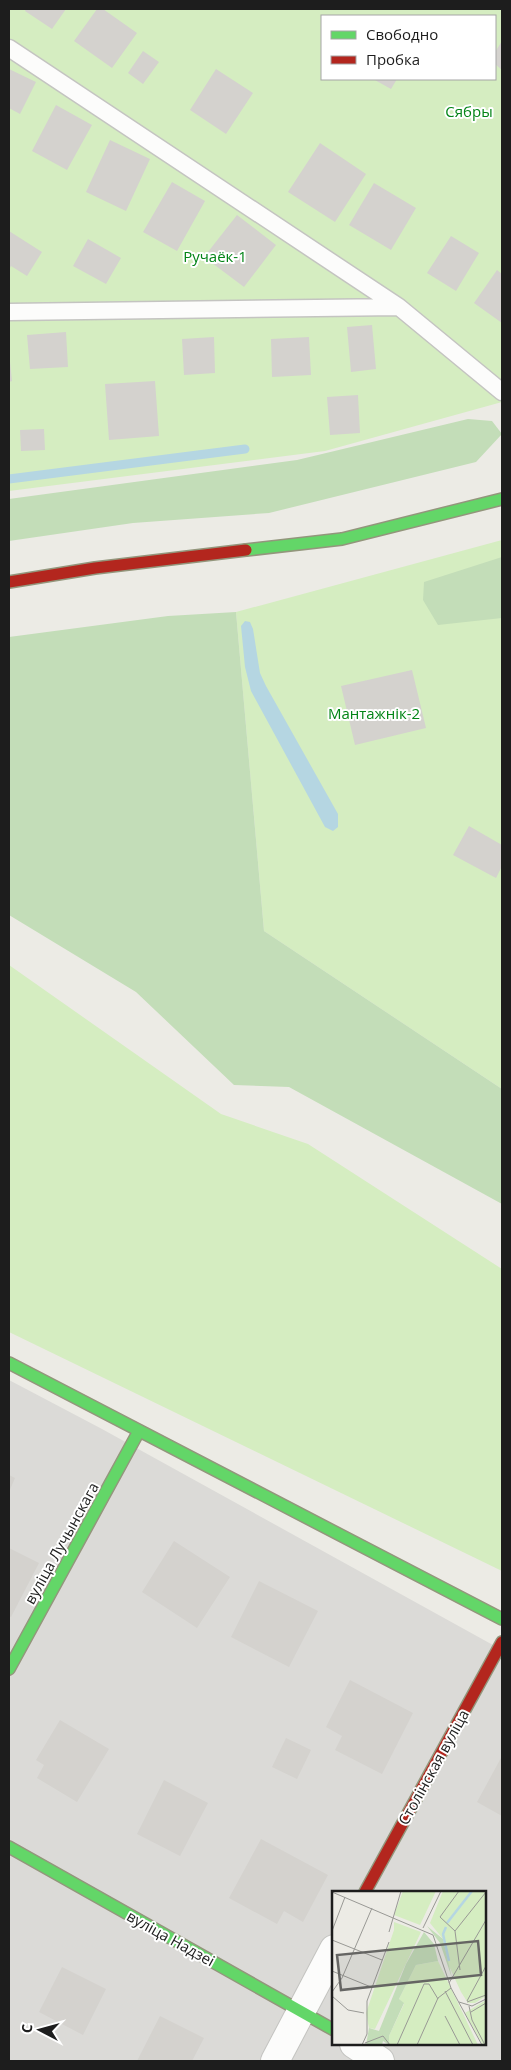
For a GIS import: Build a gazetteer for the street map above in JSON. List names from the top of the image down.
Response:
{
  "streets": {
    "street": ["вуліца Лучынскага", "Столінская вуліца", "вуліца Надзеі"]
  },
  "parks": ["Сябры", "Ручаёк-1", "Мантажнік-2"],
  "legend": ["Свободно", "Пробка"],
  "north": "left"
}
